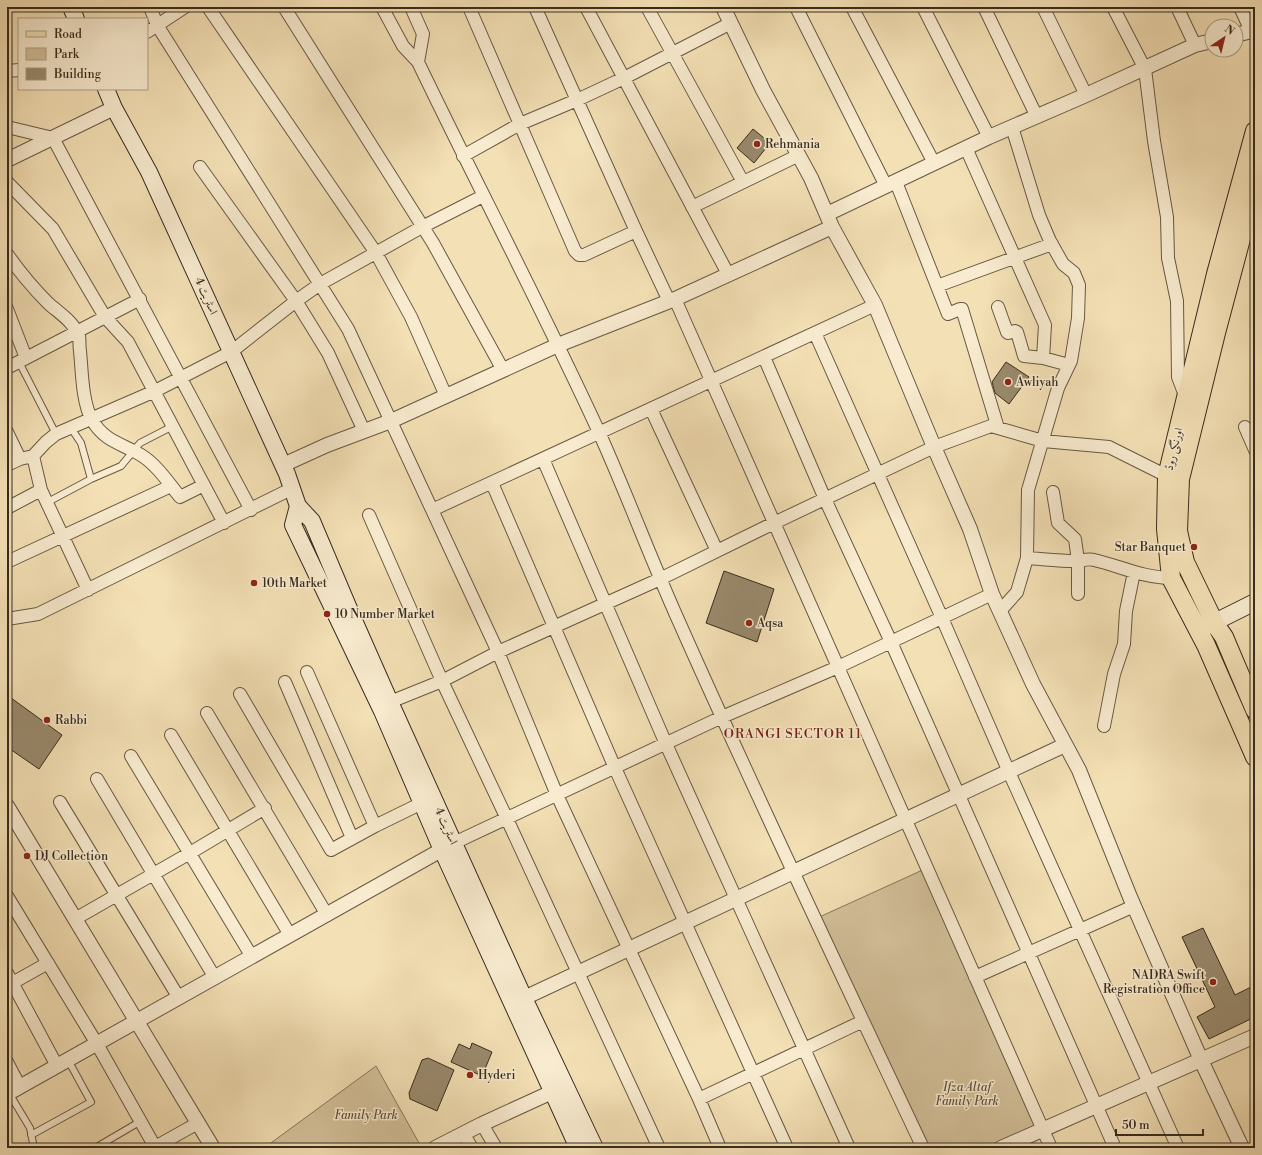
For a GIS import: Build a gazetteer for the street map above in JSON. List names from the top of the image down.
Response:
{
  "streets": {
    "main road": ["اسٹریٹ 4", "اورنگی روڈ"]
  },
  "districts": ["ORANGI SECTOR 11"],
  "parks": ["Ifza Altaf Family Park", "Family Park"],
  "places": [
    "Rehmania",
    "Awliyah",
    "Star Banquet",
    "10th Market",
    "10 Number Market",
    "Aqsa",
    "Rabbi",
    "DJ Collection",
    "NADRA Swift Registration Office",
    "Hyderi"
  ],
  "legend": ["Road", "Park", "Building"],
  "scale_bar": "50 m",
  "north": "top right"
}
